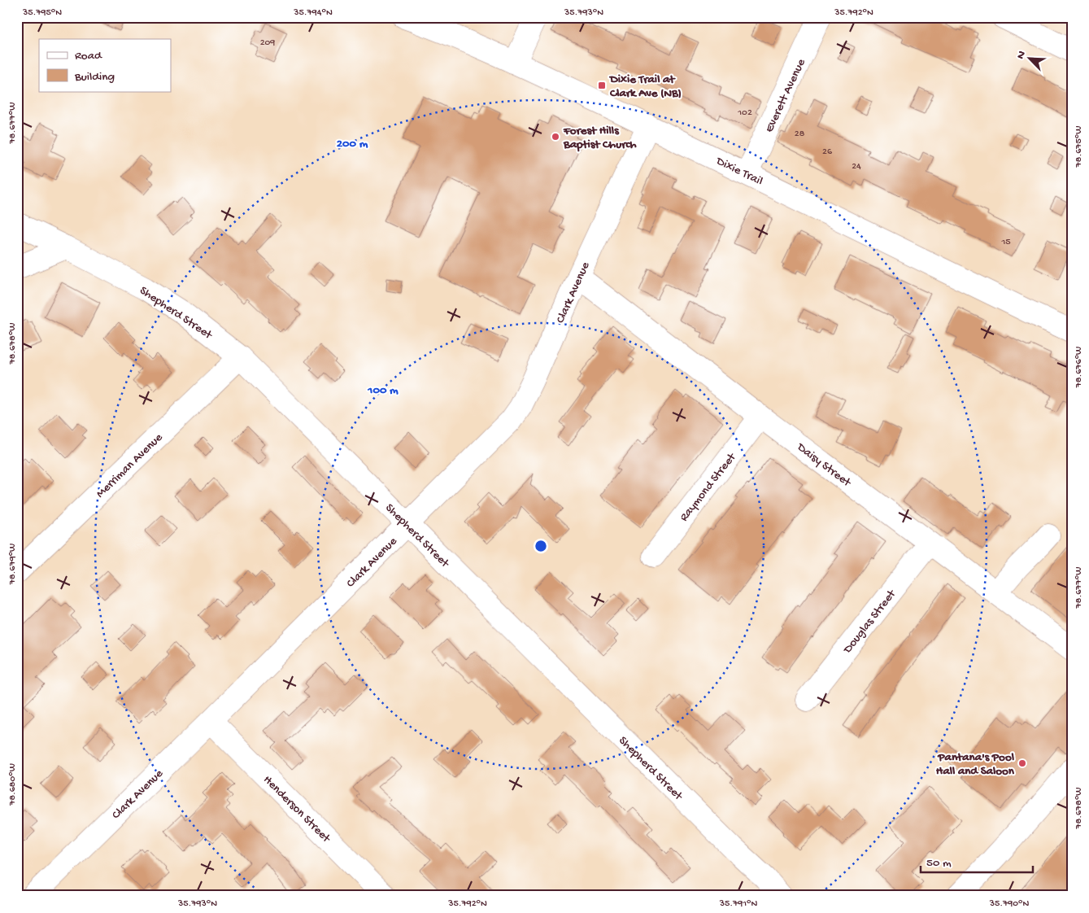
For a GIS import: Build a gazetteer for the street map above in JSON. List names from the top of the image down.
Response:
{
  "streets": {
    "street": [
      "Everett Avenue",
      "Dixie Trail",
      "Clark Avenue",
      "Shepherd Street",
      "Daisy Street",
      "Merriman Avenue",
      "Raymond Street",
      "Douglas Street",
      "Henderson Street"
    ]
  },
  "crossings": [
    ["Everett Avenue", "Dixie Trail"],
    ["Dixie Trail", "Clark Avenue"],
    ["Clark Avenue", "Shepherd Street"],
    ["Clark Avenue", "Daisy Street"],
    ["Clark Avenue", "Henderson Street"],
    ["Shepherd Street", "Merriman Avenue"],
    ["Daisy Street", "Raymond Street"],
    ["Daisy Street", "Douglas Street"]
  ],
  "places": {
    "transit": ["Dixie Trail at Clark Ave (NB)"],
    "other": ["Forest Hills Baptist Church", "Pantana's Pool Hall and Saloon"]
  },
  "house_numbers": [
    "209",
    "102",
    "28",
    "26",
    "24",
    "15"
  ],
  "legend": ["Road", "Building"],
  "scale_bar": "50 m",
  "north": "top left",
  "coordinates": [
    "35.795°N",
    "35.794°N",
    "35.793°N",
    "35.792°N",
    "78.677°W",
    "78.675°W",
    "78.678°W",
    "78.676°W",
    "78.679°W",
    "78.680°W",
    "35.791°N",
    "35.790°N"
  ],
  "rings": ["200 m", "100 m"]
}
